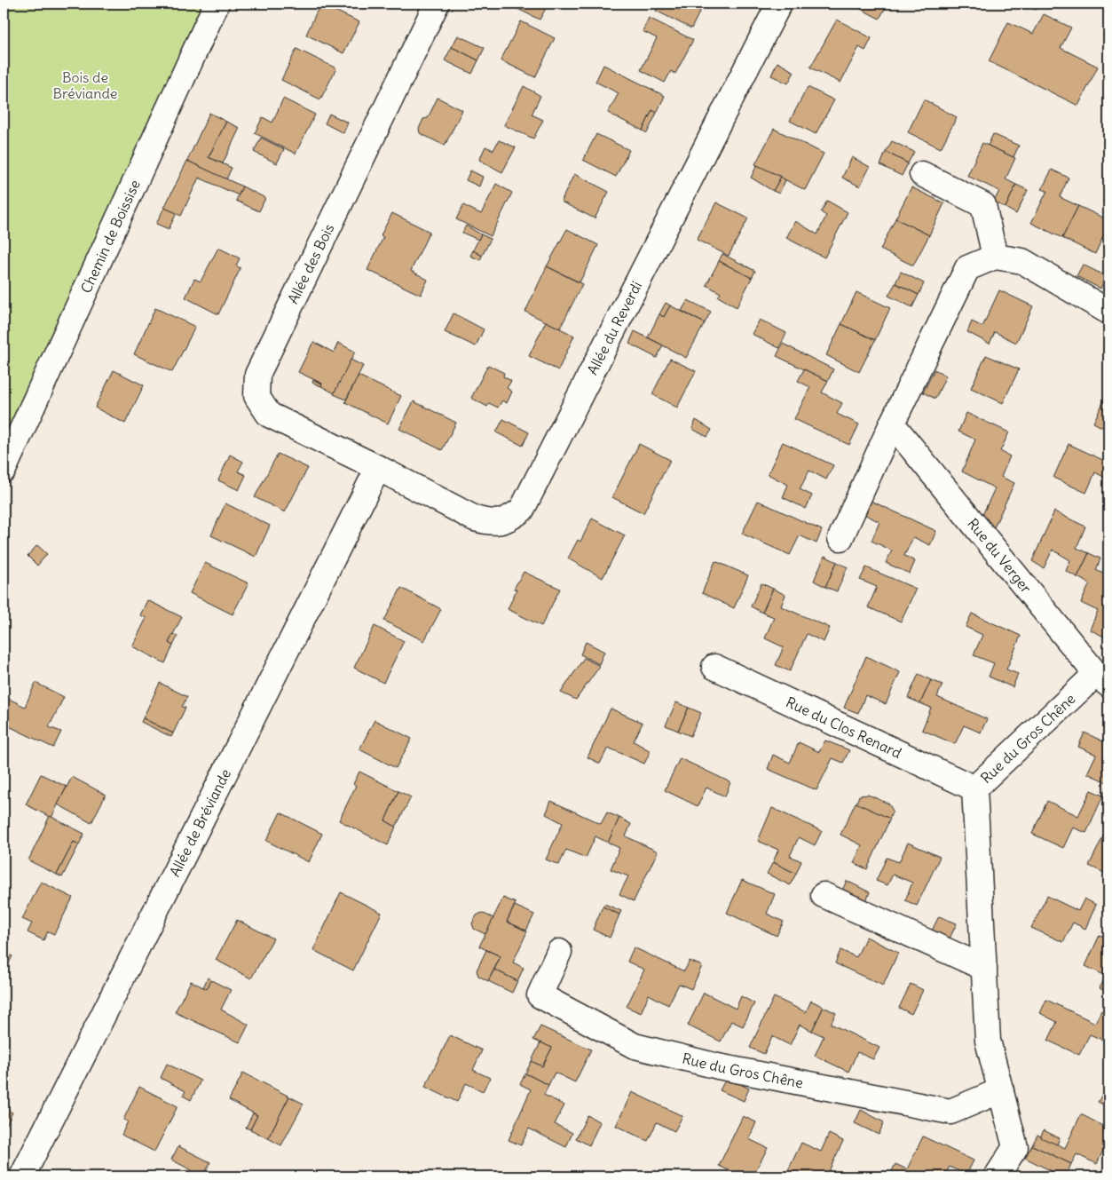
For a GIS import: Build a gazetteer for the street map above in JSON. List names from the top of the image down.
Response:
{
  "streets": {
    "street": [
      "Chemin de Boissise",
      "Allée des Bois",
      "Allée du Reverdi",
      "Rue du Verger",
      "Rue du Clos Renard",
      "Rue du Gros Chêne",
      "Allée de Bréviande"
    ]
  },
  "crossings": [
    ["Allée des Bois", "Allée du Reverdi"],
    ["Allée des Bois", "Allée de Bréviande"],
    ["Allée du Reverdi", "Allée de Bréviande"],
    ["Rue du Verger", "Rue du Gros Chêne"],
    ["Rue du Clos Renard", "Rue du Gros Chêne"]
  ],
  "parks": ["Bois de Bréviande"]
}
